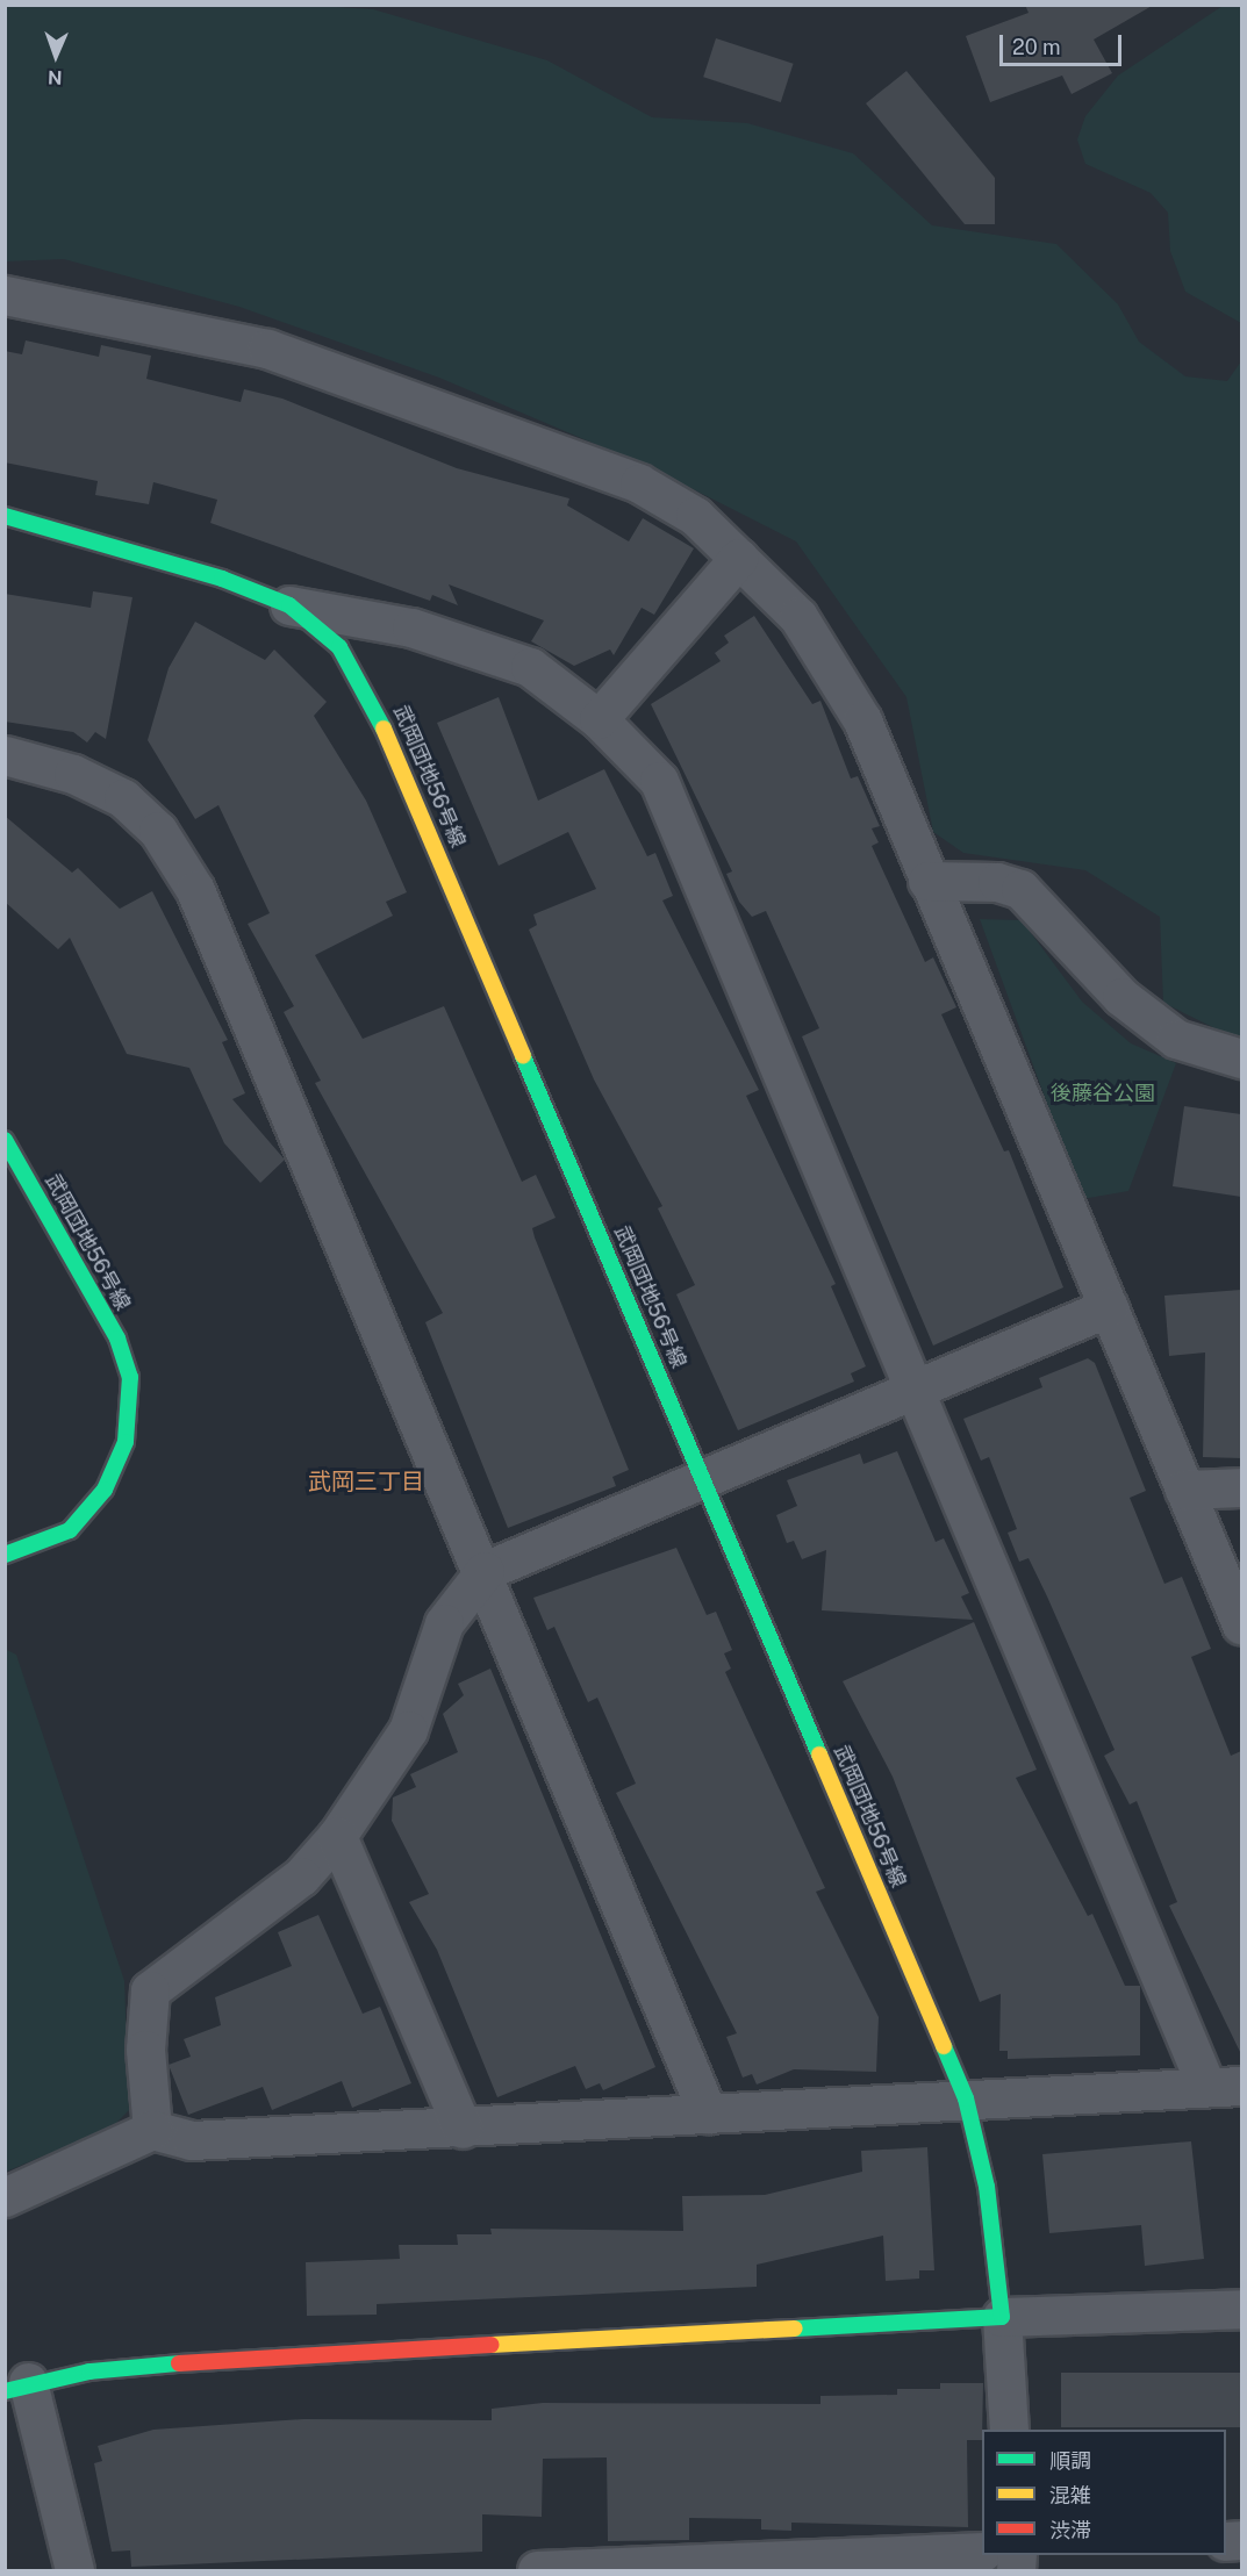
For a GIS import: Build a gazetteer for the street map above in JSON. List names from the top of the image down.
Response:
{
  "streets": {
    "street": ["武岡団地56号線"]
  },
  "districts": ["武岡三丁目"],
  "parks": ["後藤谷公園"],
  "legend": ["順調", "混雑", "渋滞"],
  "scale_bar": "20 m",
  "north": "bottom"
}
